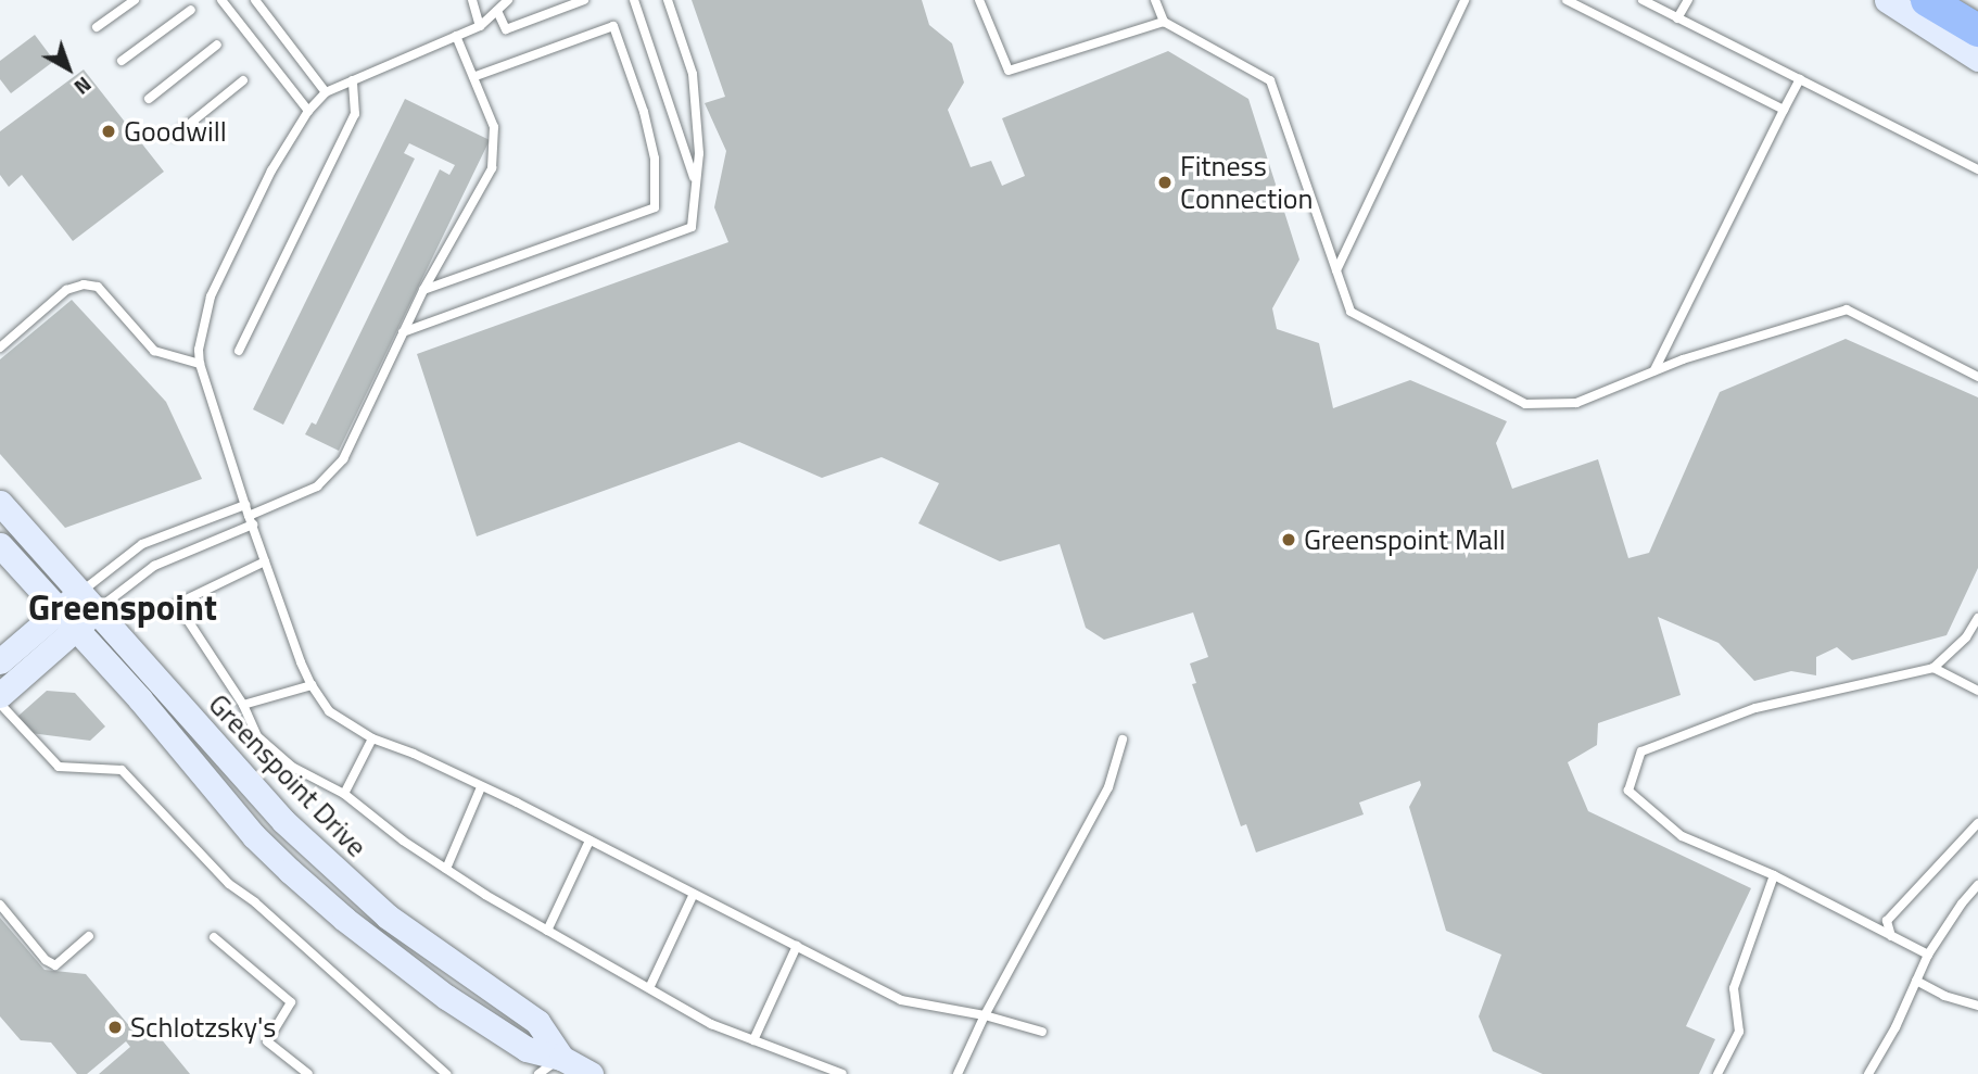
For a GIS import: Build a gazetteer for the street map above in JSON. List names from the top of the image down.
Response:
{
  "streets": {
    "street": ["Greenspoint Drive"]
  },
  "districts": ["Greenspoint"],
  "places": [
    "Goodwill",
    "Fitness Connection",
    "Greenspoint Mall",
    "Schlotzsky's"
  ],
  "north": "bottom right"
}
